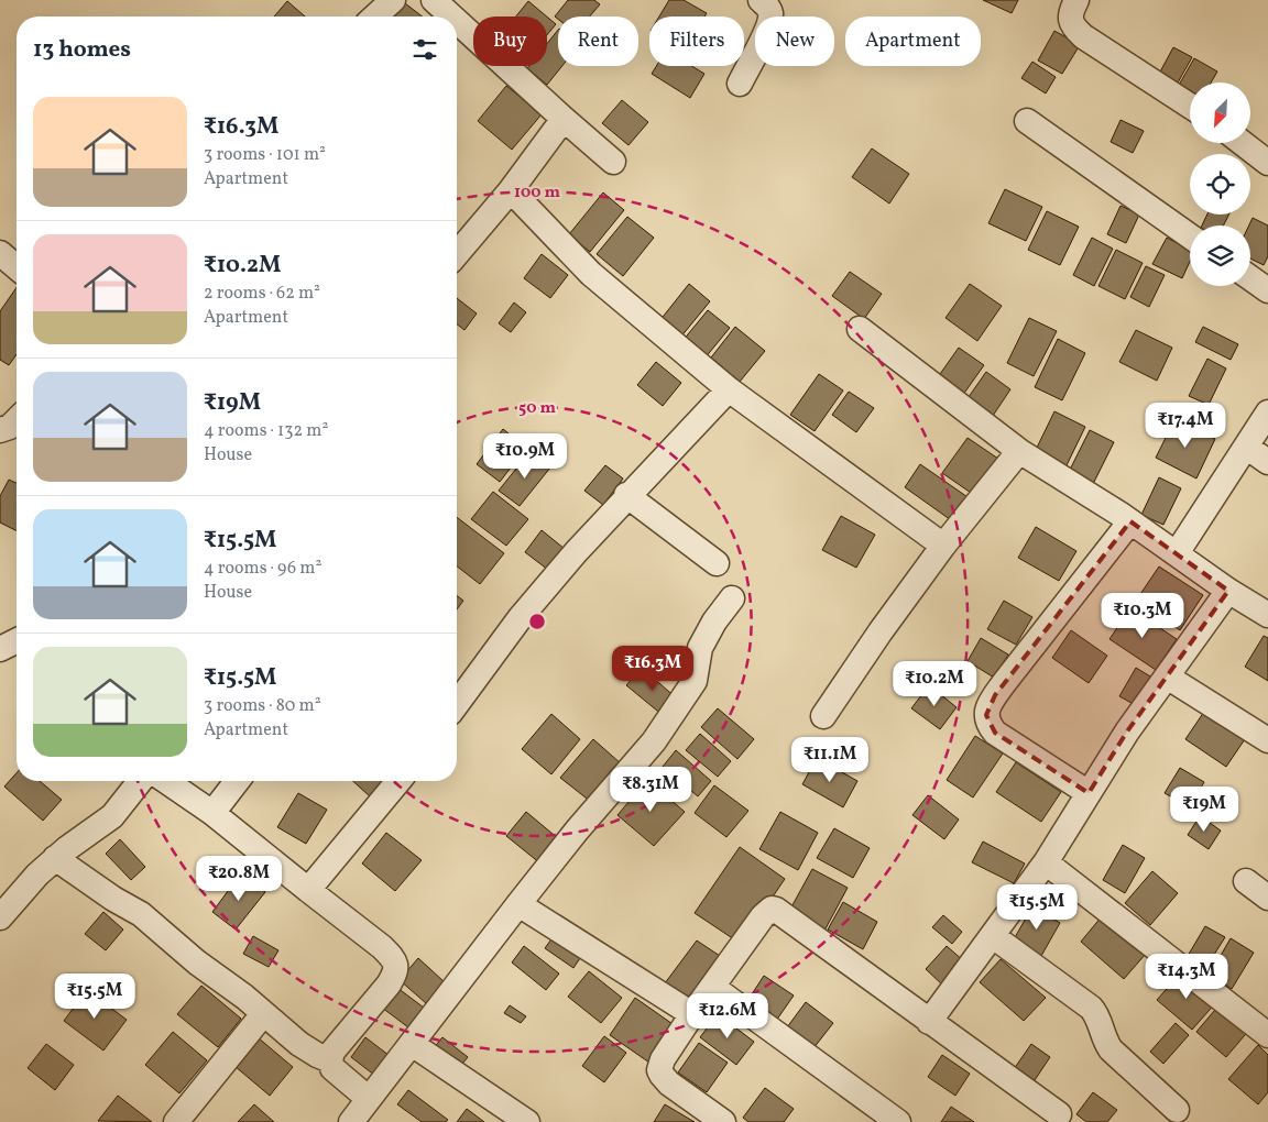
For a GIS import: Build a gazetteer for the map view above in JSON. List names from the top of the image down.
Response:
{
  "north": "bottom left",
  "page": {
    "chip": [
      "Buy",
      "Rent",
      "Filters",
      "New",
      "Apartment"
    ],
    "heading": "13 homes",
    "list": [
      {
        "name": "₹16.3M",
        "note": "3 rooms · 101 m² · Apartment"
      },
      {
        "name": "₹10.2M",
        "note": "2 rooms · 62 m² · Apartment"
      },
      {
        "name": "₹19M",
        "note": "4 rooms · 132 m² · House"
      },
      {
        "name": "₹15.5M",
        "note": "4 rooms · 96 m² · House"
      },
      {
        "name": "₹15.5M",
        "note": "3 rooms · 80 m² · Apartment"
      }
    ],
    "price": [
      "₹17.4M",
      "₹10.9M",
      "₹10.3M",
      "₹16.3M",
      "₹10.2M",
      "₹11.1M",
      "₹8.31M",
      "₹19M",
      "₹20.8M",
      "₹15.5M",
      "₹14.3M",
      "₹15.5M",
      "₹12.6M"
    ]
  },
  "rings": ["100 m", "50 m"]
}
